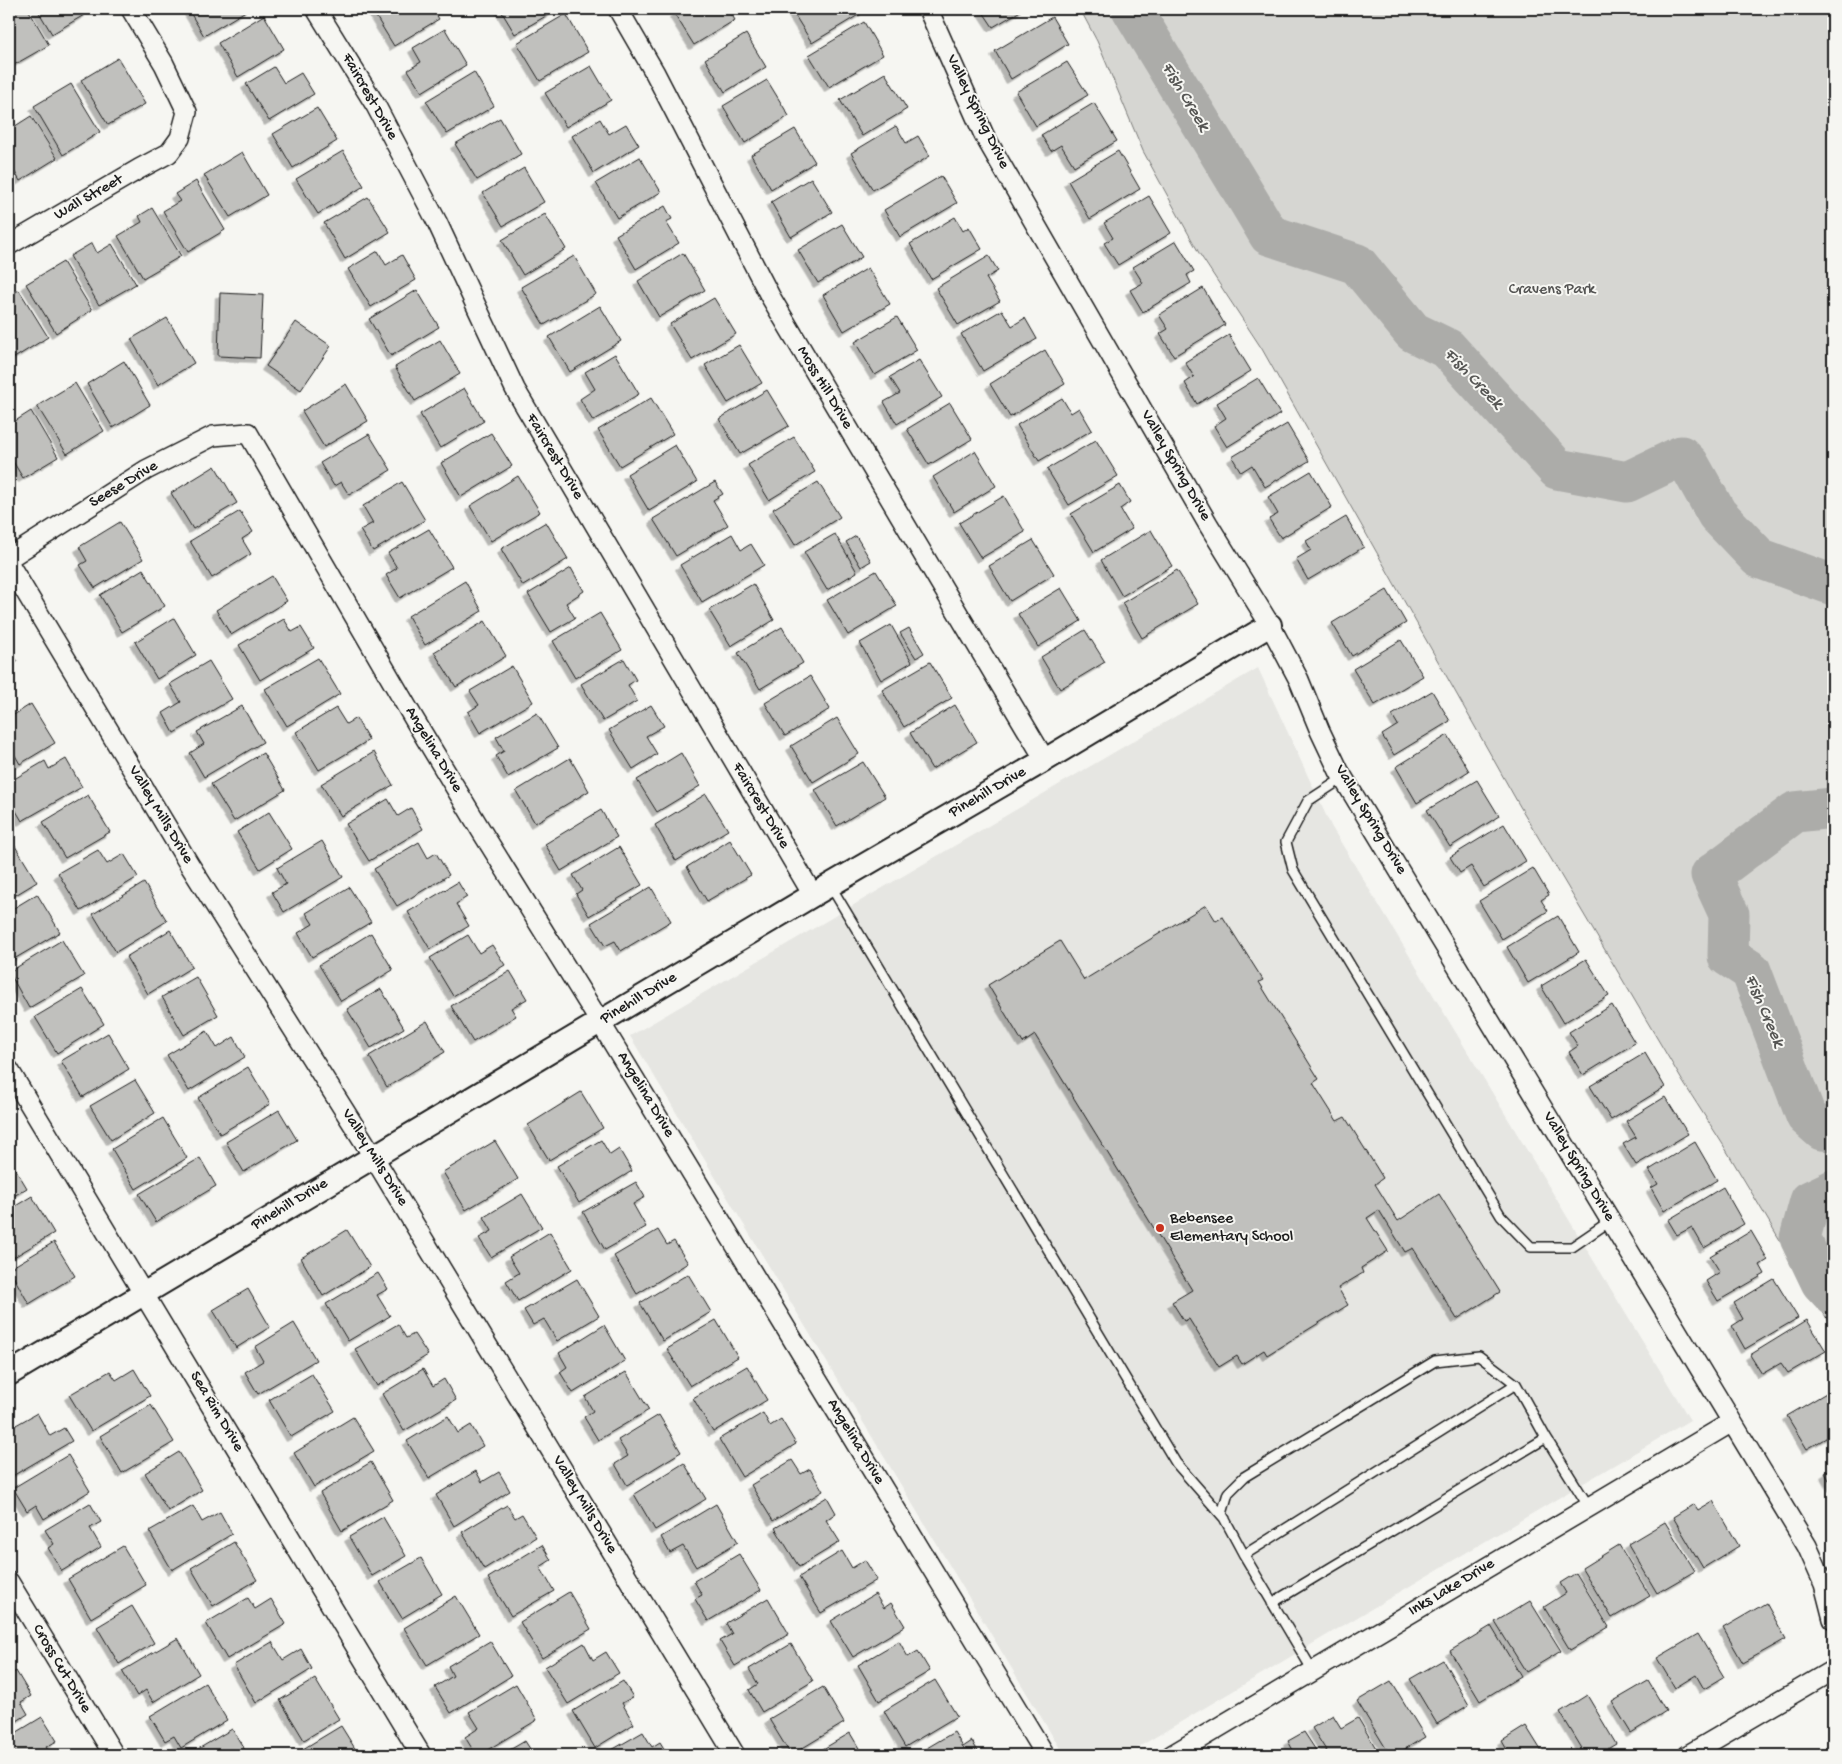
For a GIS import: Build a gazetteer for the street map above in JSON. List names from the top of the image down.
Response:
{
  "streets": {
    "street": [
      "Faircrest Drive",
      "Valley Spring Drive",
      "Wall Street",
      "Moss Hill Drive",
      "Seese Drive",
      "Angelina Drive",
      "Pinehill Drive",
      "Valley Mills Drive",
      "Sea Rim Drive",
      "Inks Lake Drive",
      "Cross Cut Drive"
    ]
  },
  "crossings": [
    ["Faircrest Drive", "Pinehill Drive"],
    ["Valley Spring Drive", "Pinehill Drive"],
    ["Valley Spring Drive", "Inks Lake Drive"],
    ["Moss Hill Drive", "Pinehill Drive"],
    ["Seese Drive", "Angelina Drive"],
    ["Angelina Drive", "Pinehill Drive"],
    ["Pinehill Drive", "Valley Mills Drive"],
    ["Pinehill Drive", "Sea Rim Drive"]
  ],
  "water": ["Fish Creek"],
  "parks": ["Cravens Park"],
  "places": ["Bebensee Elementary School"]
}
